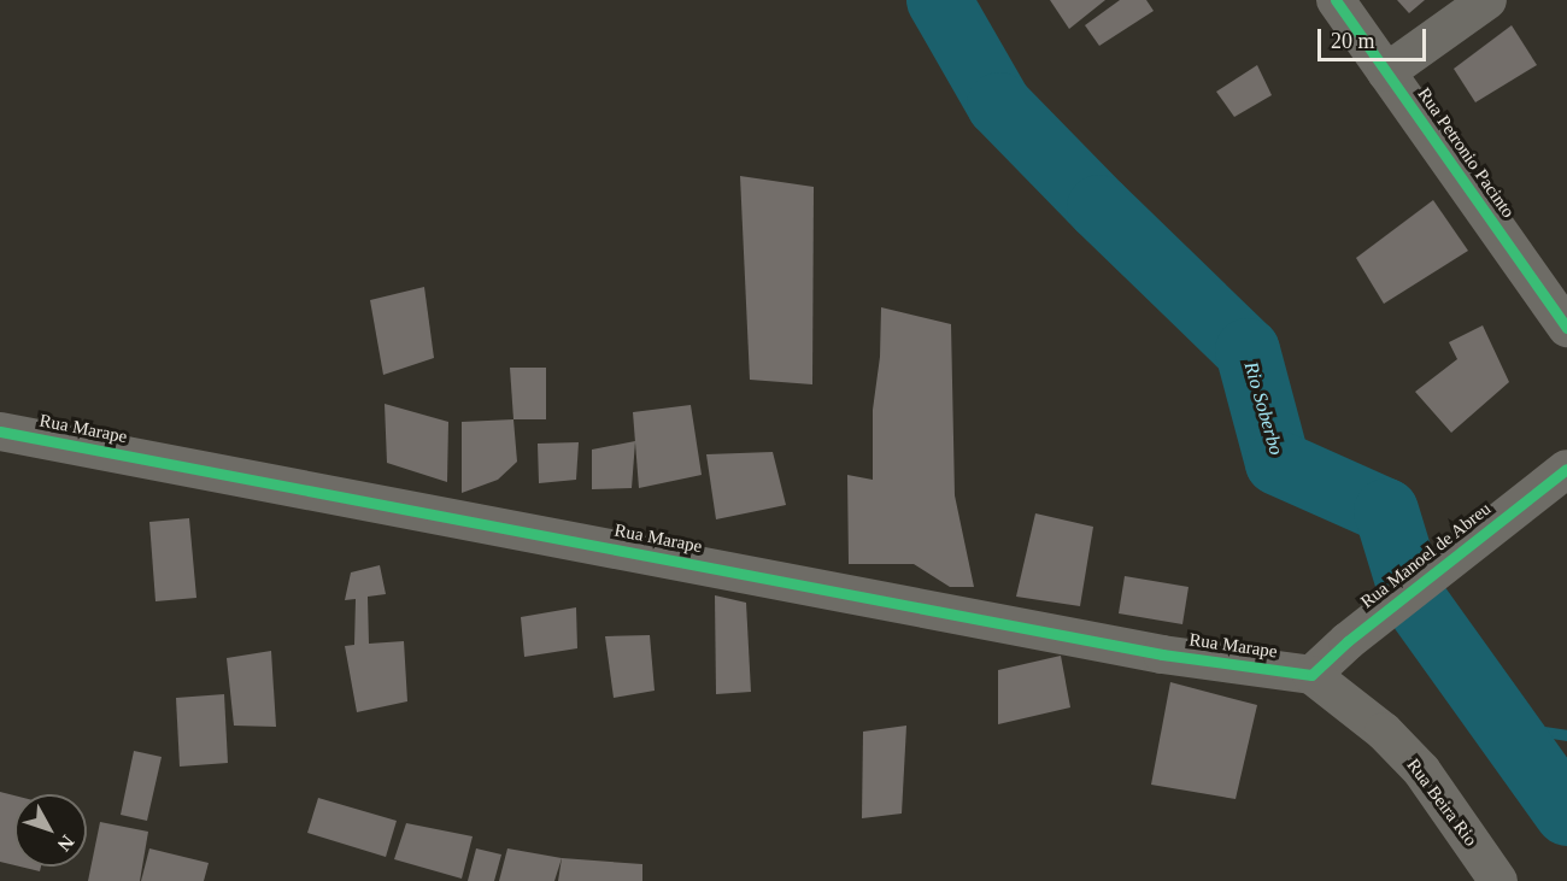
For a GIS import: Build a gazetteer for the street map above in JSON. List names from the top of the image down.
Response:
{
  "streets": {
    "street": [
      "Rua Petronio Pacinto",
      "Rua Marape",
      "Rua Manoel de Abreu",
      "Rua Beira Rio"
    ]
  },
  "crossings": [
    ["Rua Marape", "Rua Manoel de Abreu"],
    ["Rua Marape", "Rua Beira Rio"],
    ["Rua Manoel de Abreu", "Rua Beira Rio"]
  ],
  "water": ["Rio Soberbo"],
  "scale_bar": "20 m",
  "north": "bottom right"
}
